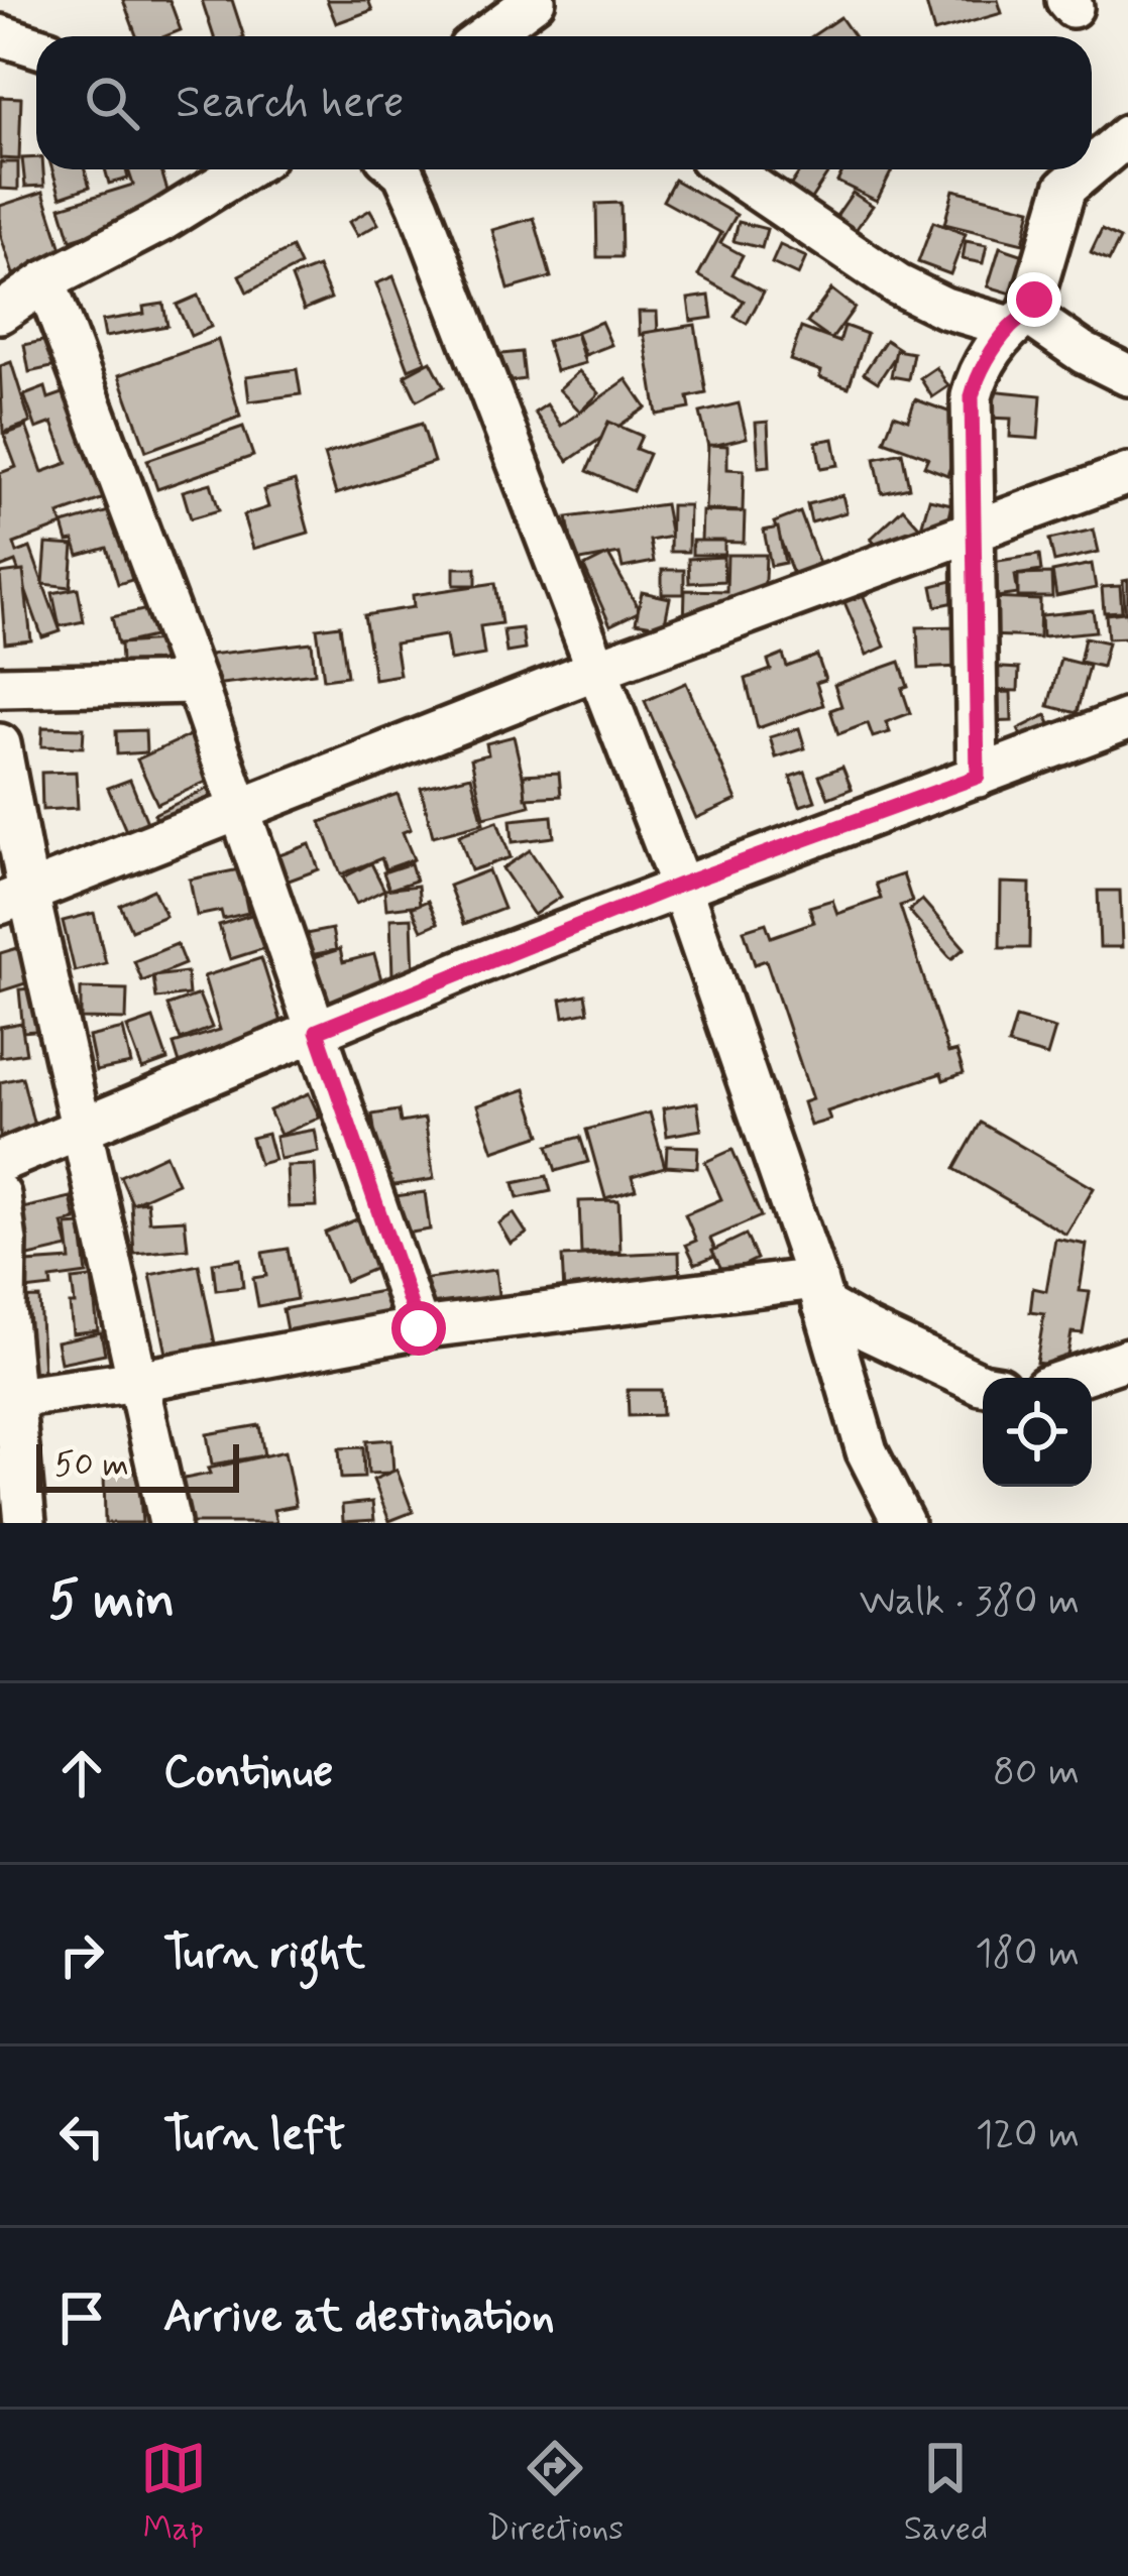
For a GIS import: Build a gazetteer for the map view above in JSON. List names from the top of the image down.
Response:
{
  "scale_bar": "50 m",
  "page": {
    "search": "Search here",
    "scale": "50 m",
    "heading": ["5 min", "Walk · 380 m"],
    "list": [
      ["Continue", "80 m"],
      ["Turn right", "180 m"],
      ["Turn left", "120 m"],
      "Arrive at destination"
    ],
    "nav": ["Map", "Directions", "Saved"]
  }
}
